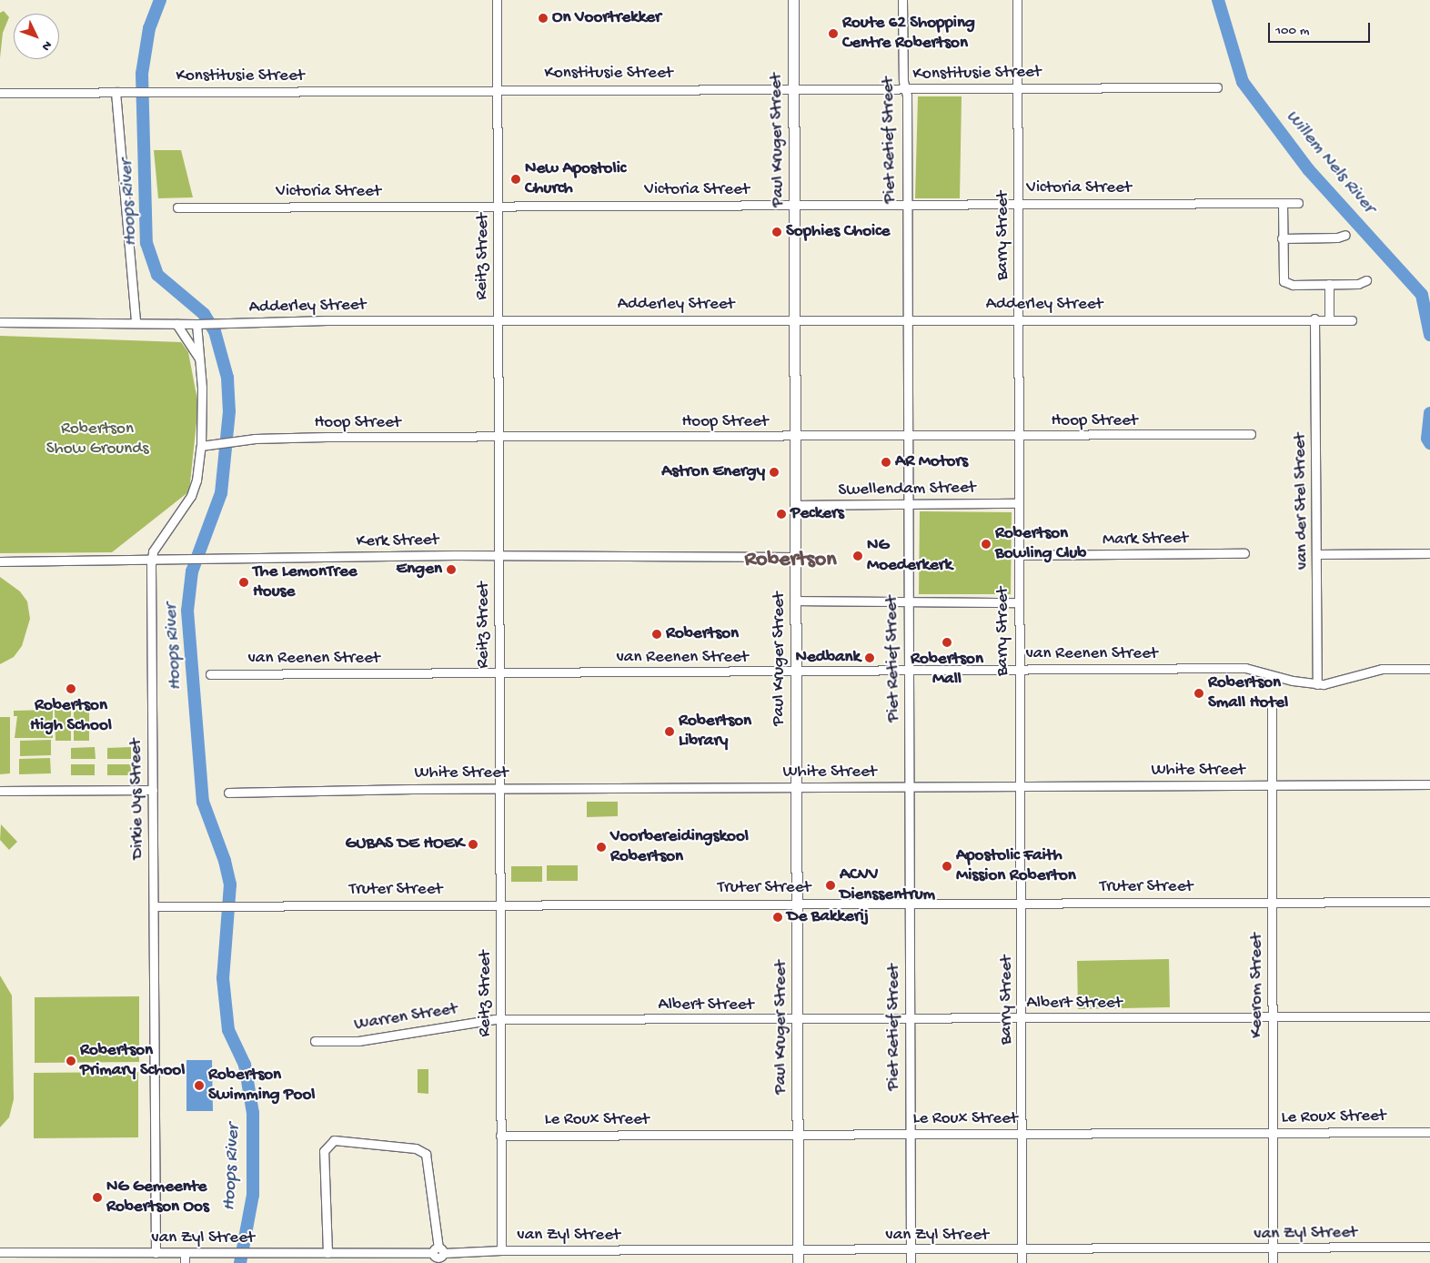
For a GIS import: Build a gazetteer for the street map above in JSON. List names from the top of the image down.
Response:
{
  "streets": {
    "street": [
      "Konstitusie Street",
      "Paul Kruger Street",
      "Piet Retief Street",
      "Victoria Street",
      "Barry Street",
      "Reitz Street",
      "Adderley Street",
      "Hoop Street",
      "Swellendam Street",
      "van der Stel Street",
      "Mark Street",
      "Kerk Street",
      "van Reenen Street",
      "White Street",
      "Dirkie Uys Street",
      "Truter Street",
      "Keerom Street",
      "Albert Street",
      "Warren Street",
      "Le Roux Street",
      "van Zyl Street"
    ]
  },
  "crossings": [
    ["Konstitusie Street", "Paul Kruger Street"],
    ["Konstitusie Street", "Piet Retief Street"],
    ["Konstitusie Street", "Barry Street"],
    ["Konstitusie Street", "Reitz Street"],
    ["Paul Kruger Street", "Victoria Street"],
    ["Paul Kruger Street", "Adderley Street"],
    ["Paul Kruger Street", "Hoop Street"],
    ["Paul Kruger Street", "Swellendam Street"],
    ["Paul Kruger Street", "Kerk Street"],
    ["Paul Kruger Street", "van Reenen Street"],
    ["Paul Kruger Street", "White Street"],
    ["Paul Kruger Street", "Truter Street"],
    ["Paul Kruger Street", "Albert Street"],
    ["Paul Kruger Street", "Le Roux Street"],
    ["Paul Kruger Street", "van Zyl Street"],
    ["Piet Retief Street", "Victoria Street"],
    ["Piet Retief Street", "Adderley Street"],
    ["Piet Retief Street", "Hoop Street"],
    ["Piet Retief Street", "Swellendam Street"],
    ["Piet Retief Street", "van Reenen Street"],
    ["Piet Retief Street", "White Street"],
    ["Piet Retief Street", "Truter Street"],
    ["Piet Retief Street", "Albert Street"],
    ["Piet Retief Street", "Le Roux Street"],
    ["Piet Retief Street", "van Zyl Street"],
    ["Victoria Street", "Barry Street"],
    ["Victoria Street", "Reitz Street"],
    ["Barry Street", "Adderley Street"],
    ["Barry Street", "Hoop Street"],
    ["Barry Street", "Swellendam Street"],
    ["Barry Street", "Mark Street"],
    ["Barry Street", "van Reenen Street"],
    ["Barry Street", "White Street"],
    ["Barry Street", "Truter Street"],
    ["Barry Street", "Albert Street"],
    ["Barry Street", "Le Roux Street"],
    ["Barry Street", "van Zyl Street"],
    ["Reitz Street", "Adderley Street"],
    ["Reitz Street", "Hoop Street"],
    ["Reitz Street", "Kerk Street"],
    ["Reitz Street", "van Reenen Street"],
    ["Reitz Street", "White Street"],
    ["Reitz Street", "Truter Street"],
    ["Reitz Street", "Albert Street"],
    ["Reitz Street", "Warren Street"],
    ["Reitz Street", "Le Roux Street"],
    ["Reitz Street", "van Zyl Street"],
    ["Adderley Street", "van der Stel Street"],
    ["Adderley Street", "Dirkie Uys Street"],
    ["Hoop Street", "Dirkie Uys Street"],
    ["van der Stel Street", "van Reenen Street"],
    ["Kerk Street", "Dirkie Uys Street"],
    ["White Street", "Keerom Street"],
    ["Dirkie Uys Street", "Truter Street"],
    ["Dirkie Uys Street", "van Zyl Street"],
    ["Truter Street", "Keerom Street"],
    ["Keerom Street", "Albert Street"],
    ["Keerom Street", "Le Roux Street"],
    ["Keerom Street", "van Zyl Street"],
    ["Albert Street", "Warren Street"]
  ],
  "districts": ["Robertson"],
  "water": ["Willem Nels River", "Hoops River"],
  "parks": ["Robertson Show Grounds"],
  "places": [
    "On Voortrekker",
    "Route 62 Shopping Centre Robertson",
    "New Apostolic Church",
    "Sophies Choice",
    "AR Motors",
    "Astron Energy",
    "Peckers",
    "Robertson Bowling Club",
    "NG Moederkerk",
    "Engen",
    "The LemonTree House",
    "Robertson",
    "Robertson Mall",
    "Nedbank",
    "Robertson High School",
    "Robertson Small Hotel",
    "Robertson Library",
    "GUBAS DE HOEK",
    "Voorbereidingskool Robertson",
    "Apostolic Faith Mission Roberton",
    "ACVV Dienssentrum",
    "De Bakkerij",
    "Robertson Primary School",
    "Robertson Swimming Pool",
    "NG Gemeente Robertson Oos"
  ],
  "scale_bar": "100 m",
  "north": "bottom right"
}
